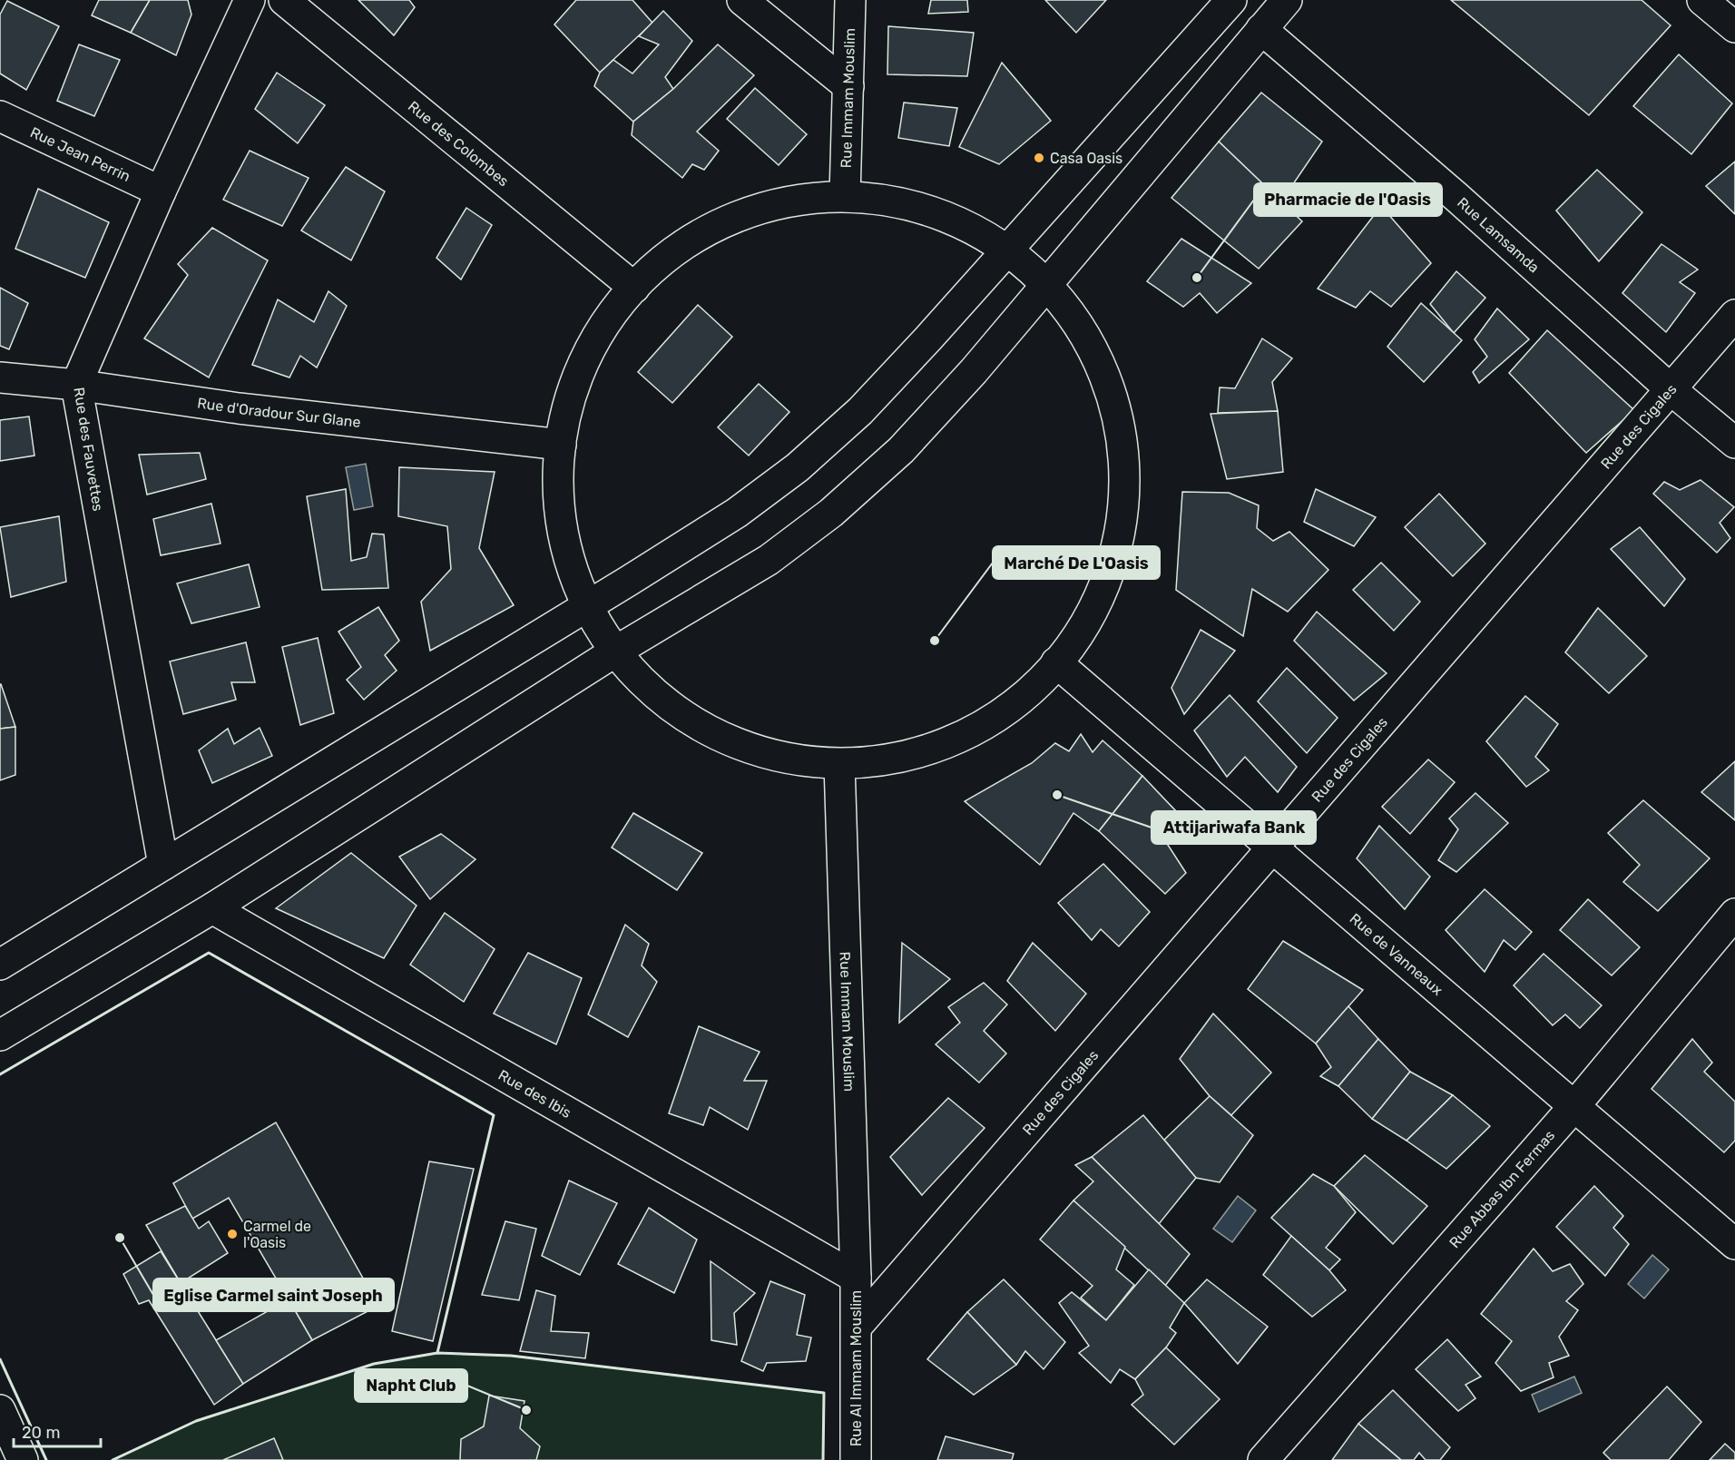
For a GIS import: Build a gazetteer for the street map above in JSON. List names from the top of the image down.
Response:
{
  "streets": {
    "street": [
      "Rue Immam Mouslim",
      "Rue des Colombes",
      "Rue Jean Perrin",
      "Rue Lamsamda",
      "Rue d'Oradour Sur Glane",
      "Rue des Cigales",
      "Rue des Fauvettes",
      "Rue de Vanneaux",
      "Rue des Ibis",
      "Rue Abbas Ibn Fermas",
      "Rue Al Immam Mouslim"
    ]
  },
  "crossings": [
    ["Rue Immam Mouslim", "Rue des Ibis"],
    ["Rue Immam Mouslim", "Rue Al Immam Mouslim"],
    ["Rue Jean Perrin", "Rue des Fauvettes"],
    ["Rue Lamsamda", "Rue des Cigales"],
    ["Rue d'Oradour Sur Glane", "Rue des Fauvettes"],
    ["Rue des Cigales", "Rue de Vanneaux"],
    ["Rue des Cigales", "Rue Al Immam Mouslim"],
    ["Rue de Vanneaux", "Rue Abbas Ibn Fermas"],
    ["Rue des Ibis", "Rue Al Immam Mouslim"]
  ],
  "places": [
    "Casa Oasis",
    "Pharmacie de l'Oasis",
    "Marché De L'Oasis",
    "Attijariwafa Bank",
    "Carmel de l'Oasis",
    "Eglise Carmel saint Joseph",
    "Napht Club"
  ],
  "scale_bar": "20 m"
}
